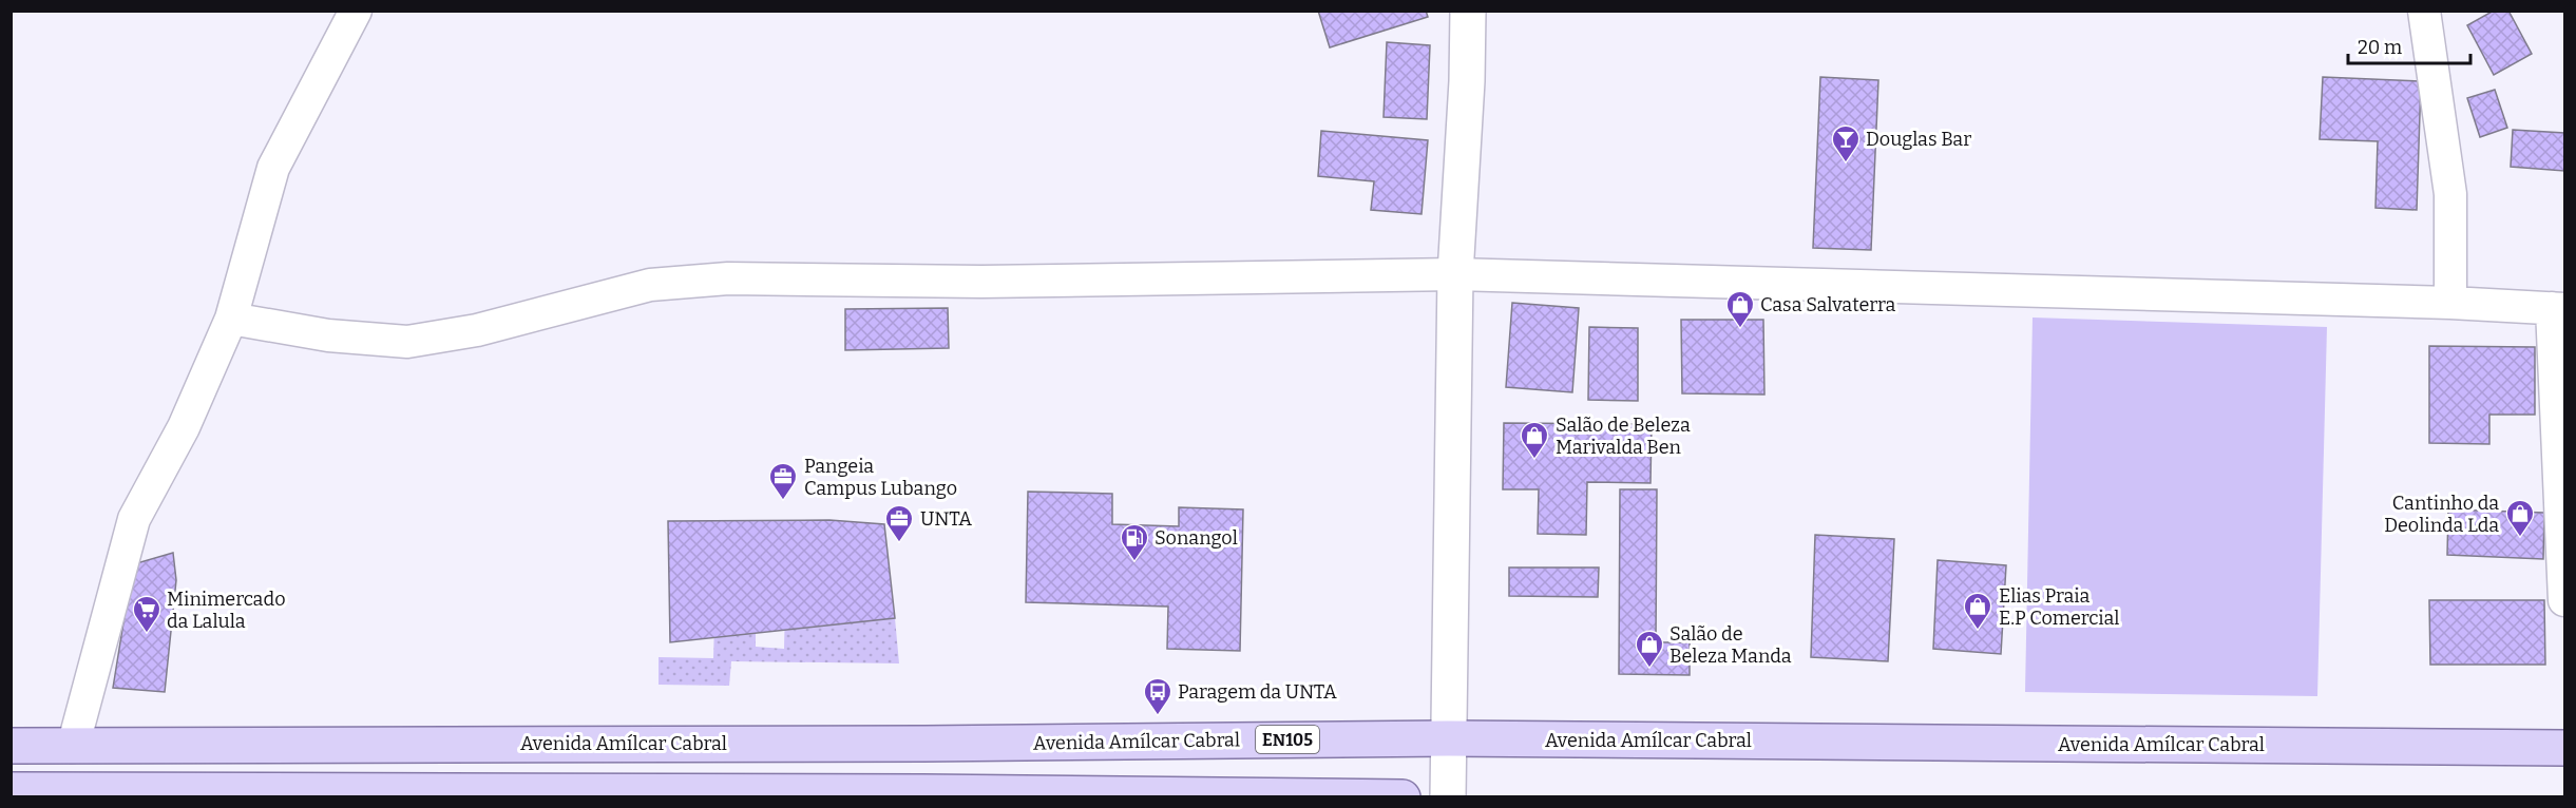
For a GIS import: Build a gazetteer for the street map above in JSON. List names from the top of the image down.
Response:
{
  "streets": {
    "main road": ["EN105", "Avenida Amílcar Cabral"]
  },
  "places": {
    "bar": ["Douglas Bar"],
    "shop": [
      "Casa Salvaterra",
      "Salão de Beleza Marivalda Ben",
      "Cantinho da Deolinda Lda",
      "Elias Praia E.P Comercial",
      "Salão de Beleza Manda"
    ],
    "office": ["Pangeia Campus Lubango", "UNTA"],
    "fuel station": ["Sonangol"],
    "supermarket": ["Minimercado da Lalula"],
    "bus stop": ["Paragem da UNTA"]
  },
  "scale_bar": "20 m"
}
